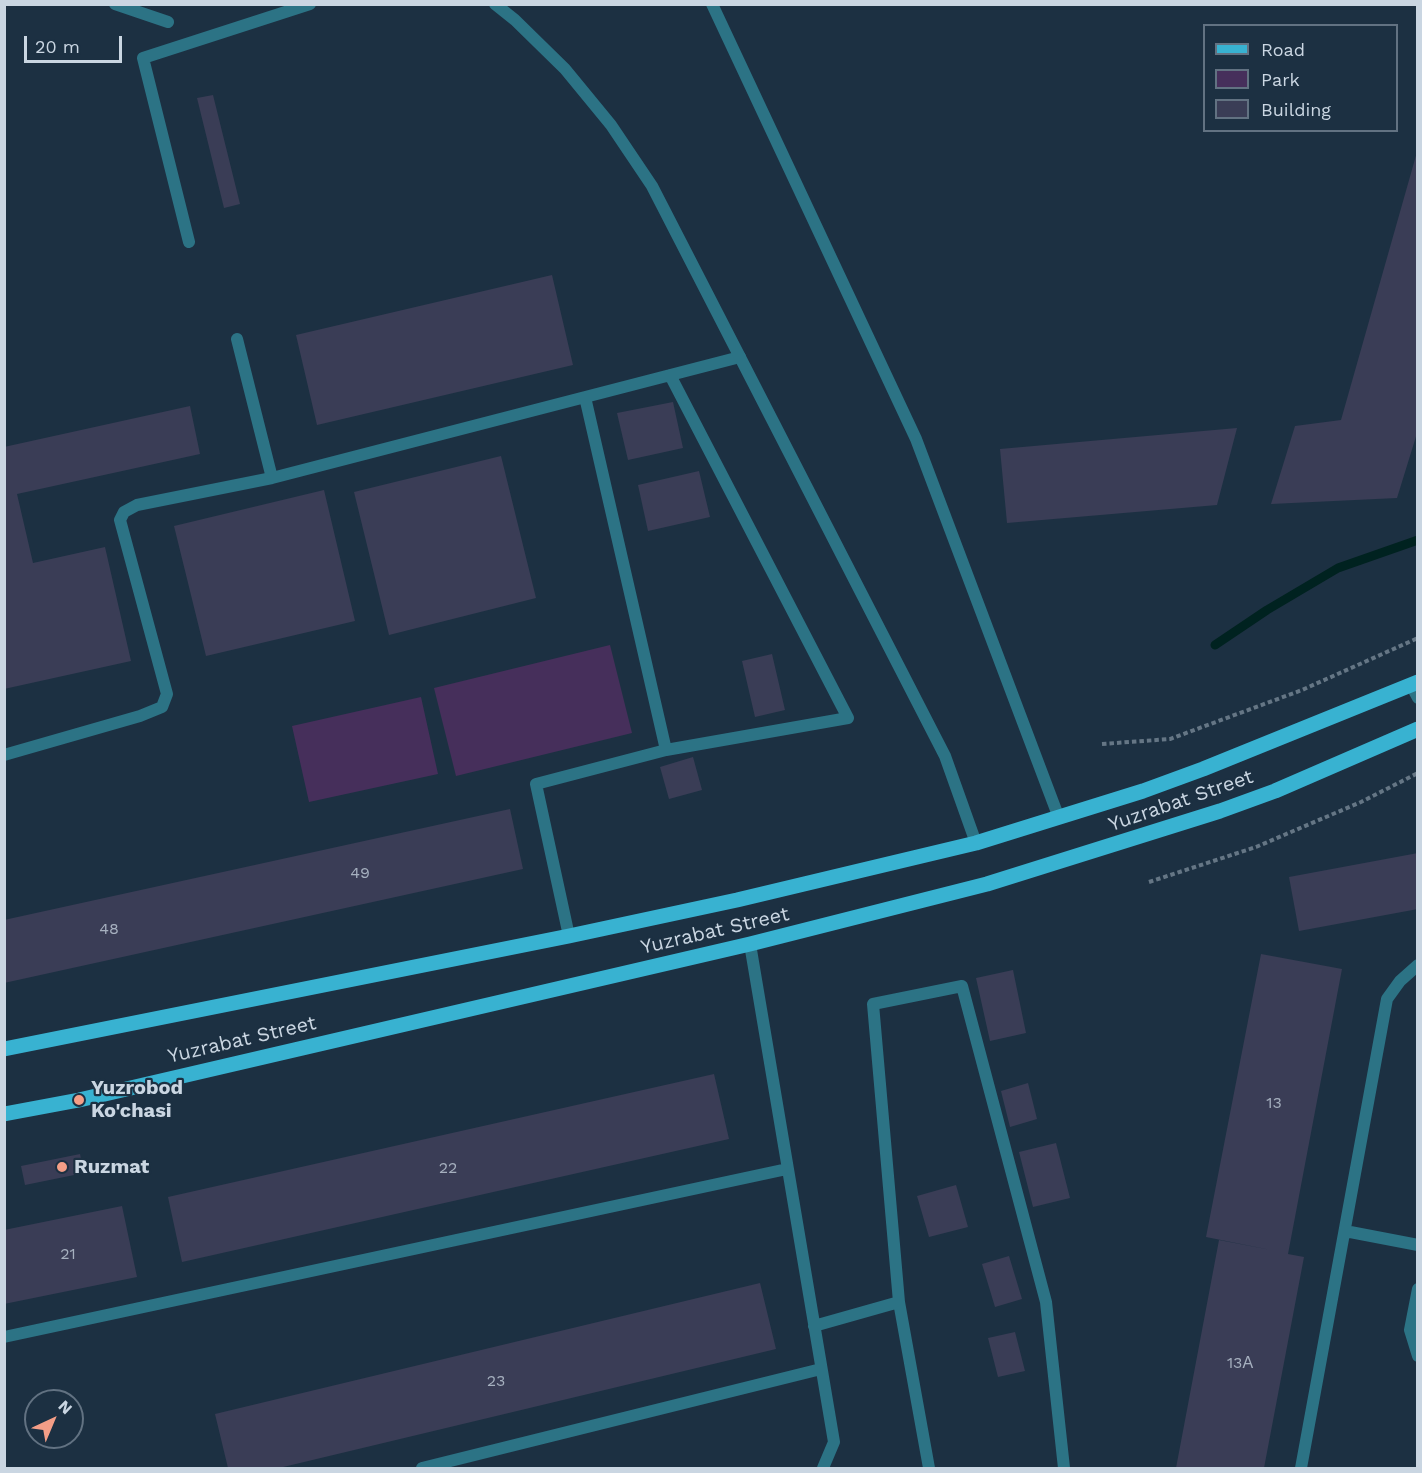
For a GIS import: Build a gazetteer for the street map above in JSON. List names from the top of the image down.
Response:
{
  "streets": {
    "main road": ["Yuzrabat Street"]
  },
  "places": ["Yuzrobod Ko'chasi", "Ruzmat"],
  "house_numbers": [
    "49",
    "48",
    "13",
    "22",
    "21",
    "13А",
    "23"
  ],
  "legend": ["Road", "Park", "Building"],
  "scale_bar": "20 m",
  "north": "top right"
}
